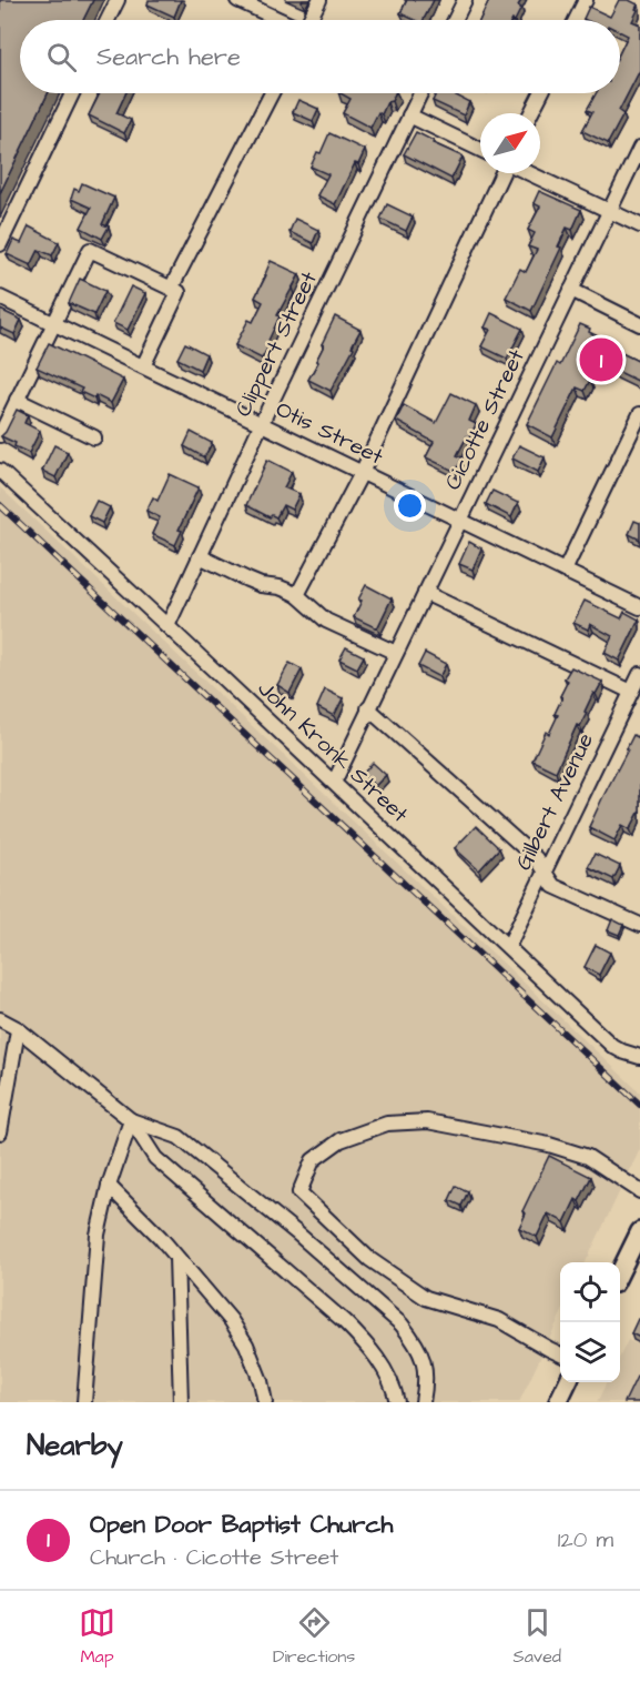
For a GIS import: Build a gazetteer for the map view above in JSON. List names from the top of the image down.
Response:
{
  "streets": {
    "street": [
      "Clippert Street",
      "Cicotte Street",
      "Otis Street",
      "John Kronk Street",
      "Gilbert Avenue"
    ]
  },
  "crossings": [
    ["Clippert Street", "Otis Street"],
    ["Clippert Street", "John Kronk Street"],
    ["Cicotte Street", "Otis Street"],
    ["Cicotte Street", "John Kronk Street"],
    ["John Kronk Street", "Gilbert Avenue"]
  ],
  "north": "top right",
  "page": {
    "search": "Search here",
    "pins": "1",
    "heading": "Nearby",
    "list": [
      {
        "mark": "1",
        "name": "Open Door Baptist Church",
        "note": "Church · Cicotte Street",
        "value": "120 m"
      }
    ],
    "nav": ["Map", "Directions", "Saved"]
  }
}
